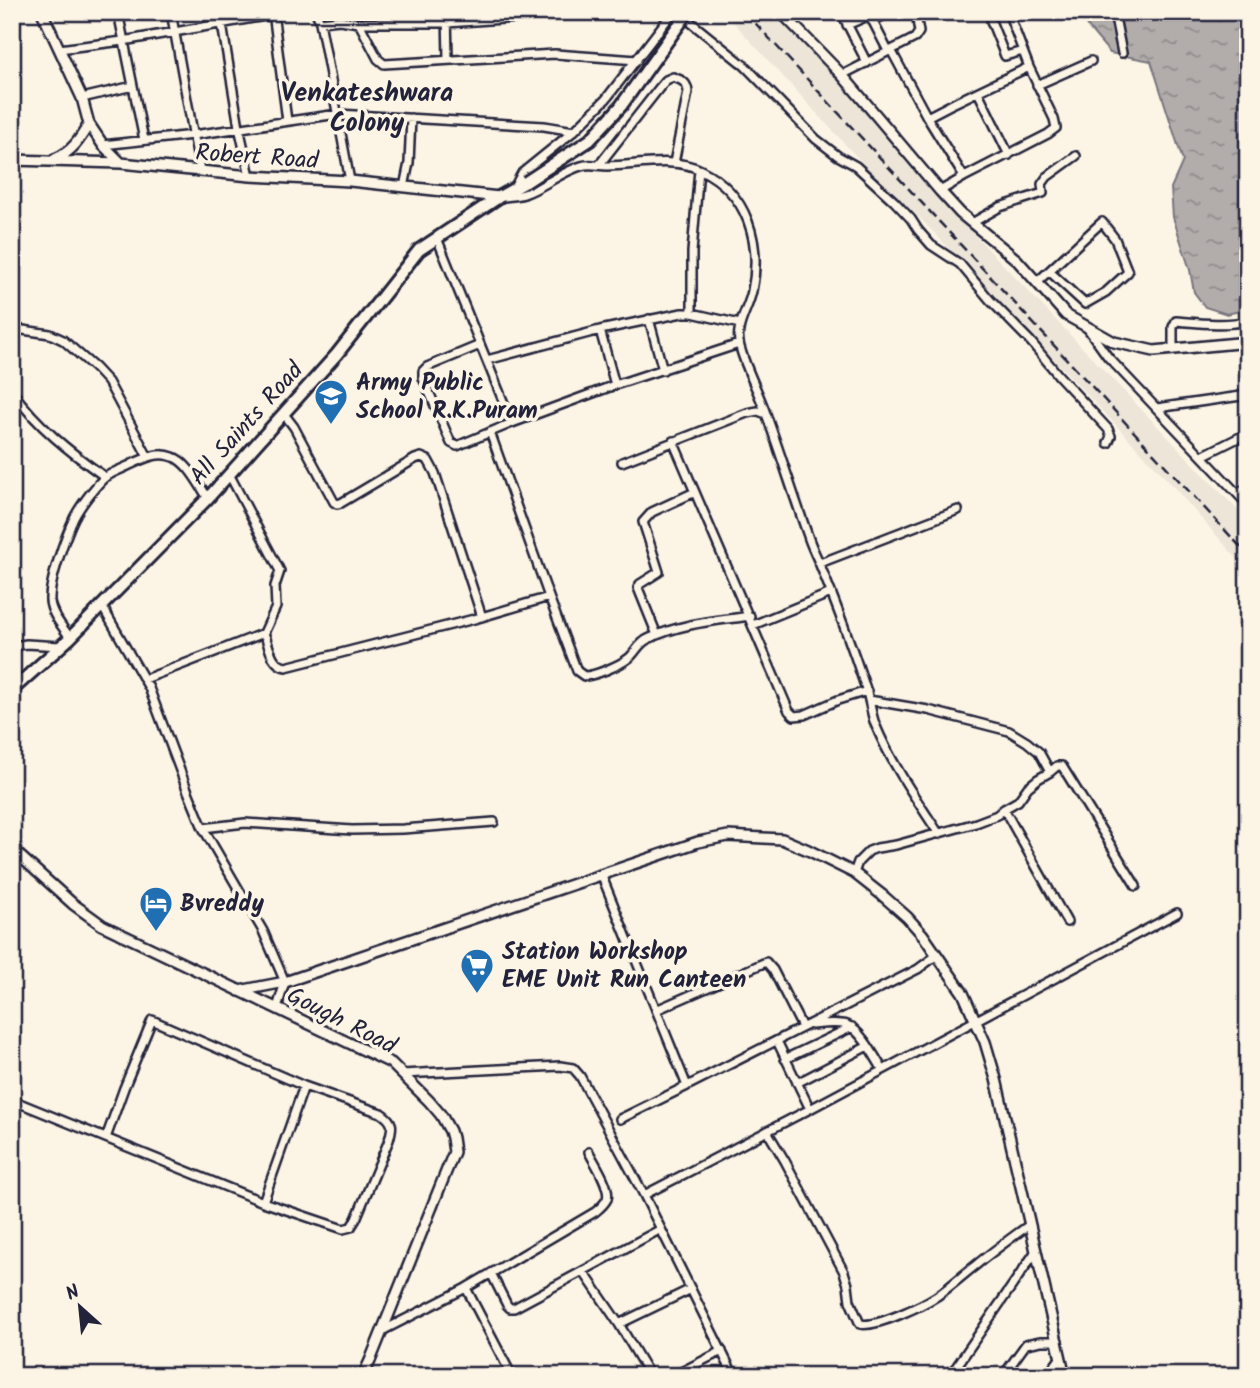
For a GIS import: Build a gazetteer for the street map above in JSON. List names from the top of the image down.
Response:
{
  "streets": {
    "main road": ["All Saints Road"],
    "street": ["Robert Road", "Gough Road"]
  },
  "crossings": [
    ["Robert Road", "All Saints Road"]
  ],
  "districts": ["Venkateshwara Colony"],
  "places": {
    "school or university": ["Army Public School R.K.Puram"],
    "hotel": ["Bvreddy"],
    "supermarket": ["Station Workshop EME Unit Run Canteen"]
  },
  "north": "top left"
}
